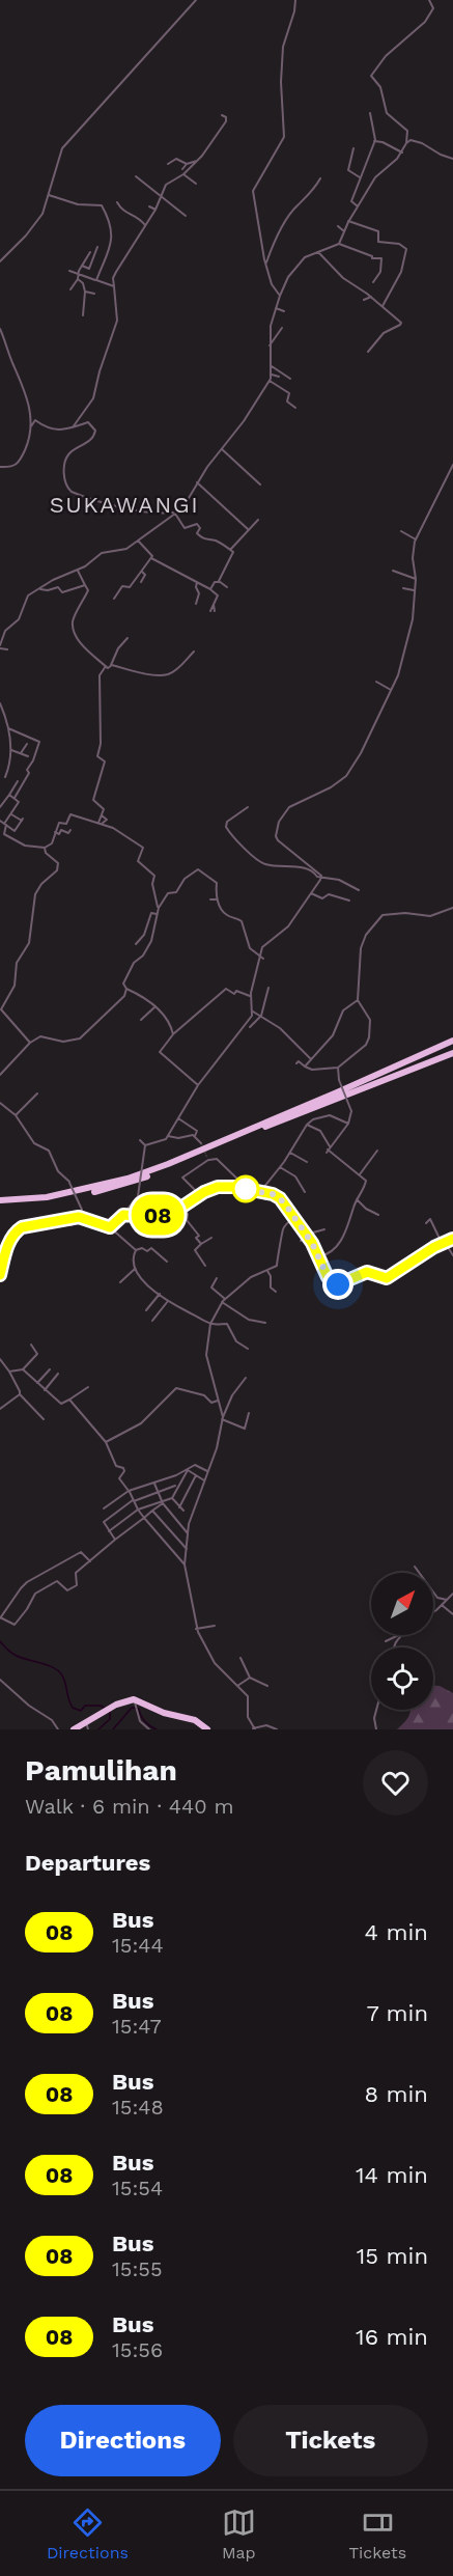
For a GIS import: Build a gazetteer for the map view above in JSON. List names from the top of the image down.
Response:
{
  "districts": ["SUKAWANGI"],
  "lines": ["bus line 08"],
  "north": "top right",
  "page": {
    "on_map": "08",
    "heading": [
      ["Pamulihan", "Walk · 6 min · 440 m"],
      "Departures"
    ],
    "list": [
      {
        "mark": "08",
        "name": "Bus",
        "note": "15:44",
        "value": "4 min"
      },
      {
        "mark": "08",
        "name": "Bus",
        "note": "15:47",
        "value": "7 min"
      },
      {
        "mark": "08",
        "name": "Bus",
        "note": "15:48",
        "value": "8 min"
      },
      {
        "mark": "08",
        "name": "Bus",
        "note": "15:54",
        "value": "14 min"
      },
      {
        "mark": "08",
        "name": "Bus",
        "note": "15:55",
        "value": "15 min"
      },
      {
        "mark": "08",
        "name": "Bus",
        "note": "15:56",
        "value": "16 min"
      }
    ],
    "buttons": ["Directions", "Tickets"],
    "tabs": ["Directions", "Map", "Tickets"]
  }
}
